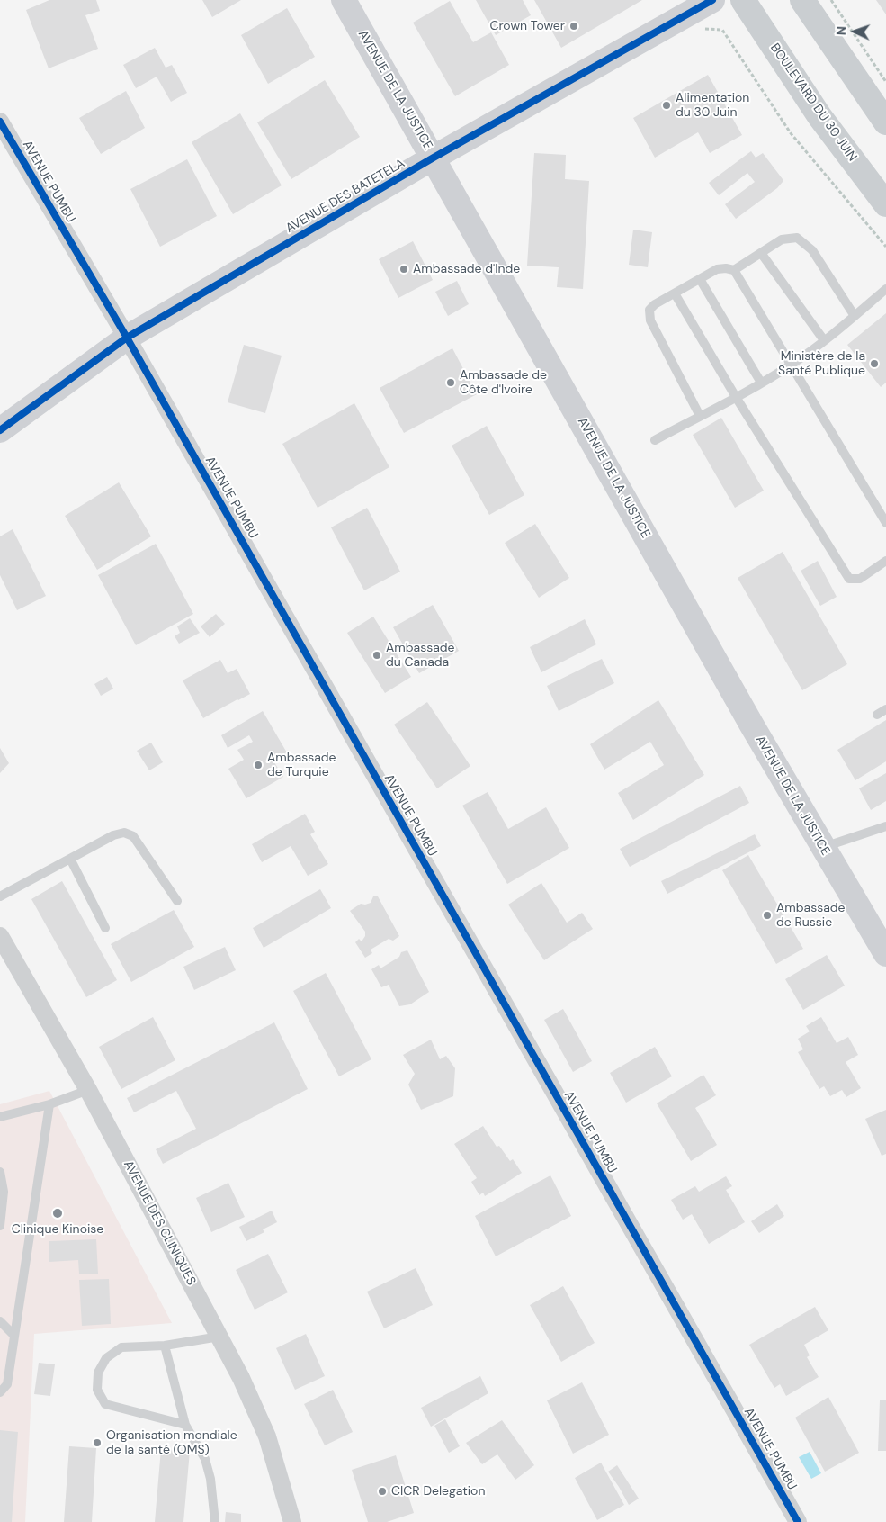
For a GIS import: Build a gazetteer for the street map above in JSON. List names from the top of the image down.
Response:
{
  "streets": {
    "main road": ["AVENUE DE LA JUSTICE", "BOULEVARD DU 30 JUIN", "AVENUE DES BATETELA"],
    "street": ["AVENUE PUMBU", "AVENUE DES CLINIQUES"]
  },
  "crossings": [
    ["AVENUE DE LA JUSTICE", "AVENUE DES BATETELA"],
    ["AVENUE PUMBU", "AVENUE DES BATETELA"]
  ],
  "places": [
    "Crown Tower",
    "Alimentation du 30 Juin",
    "Ambassade d'Inde",
    "Ministère de la Santé Publique",
    "Ambassade de Côte d'Ivoire",
    "Ambassade du Canada",
    "Ambassade de Turquie",
    "Ambassade de Russie",
    "Clinique Kinoise",
    "Organisation mondiale de la santé (OMS)",
    "CICR Delegation"
  ],
  "north": "left"
}
